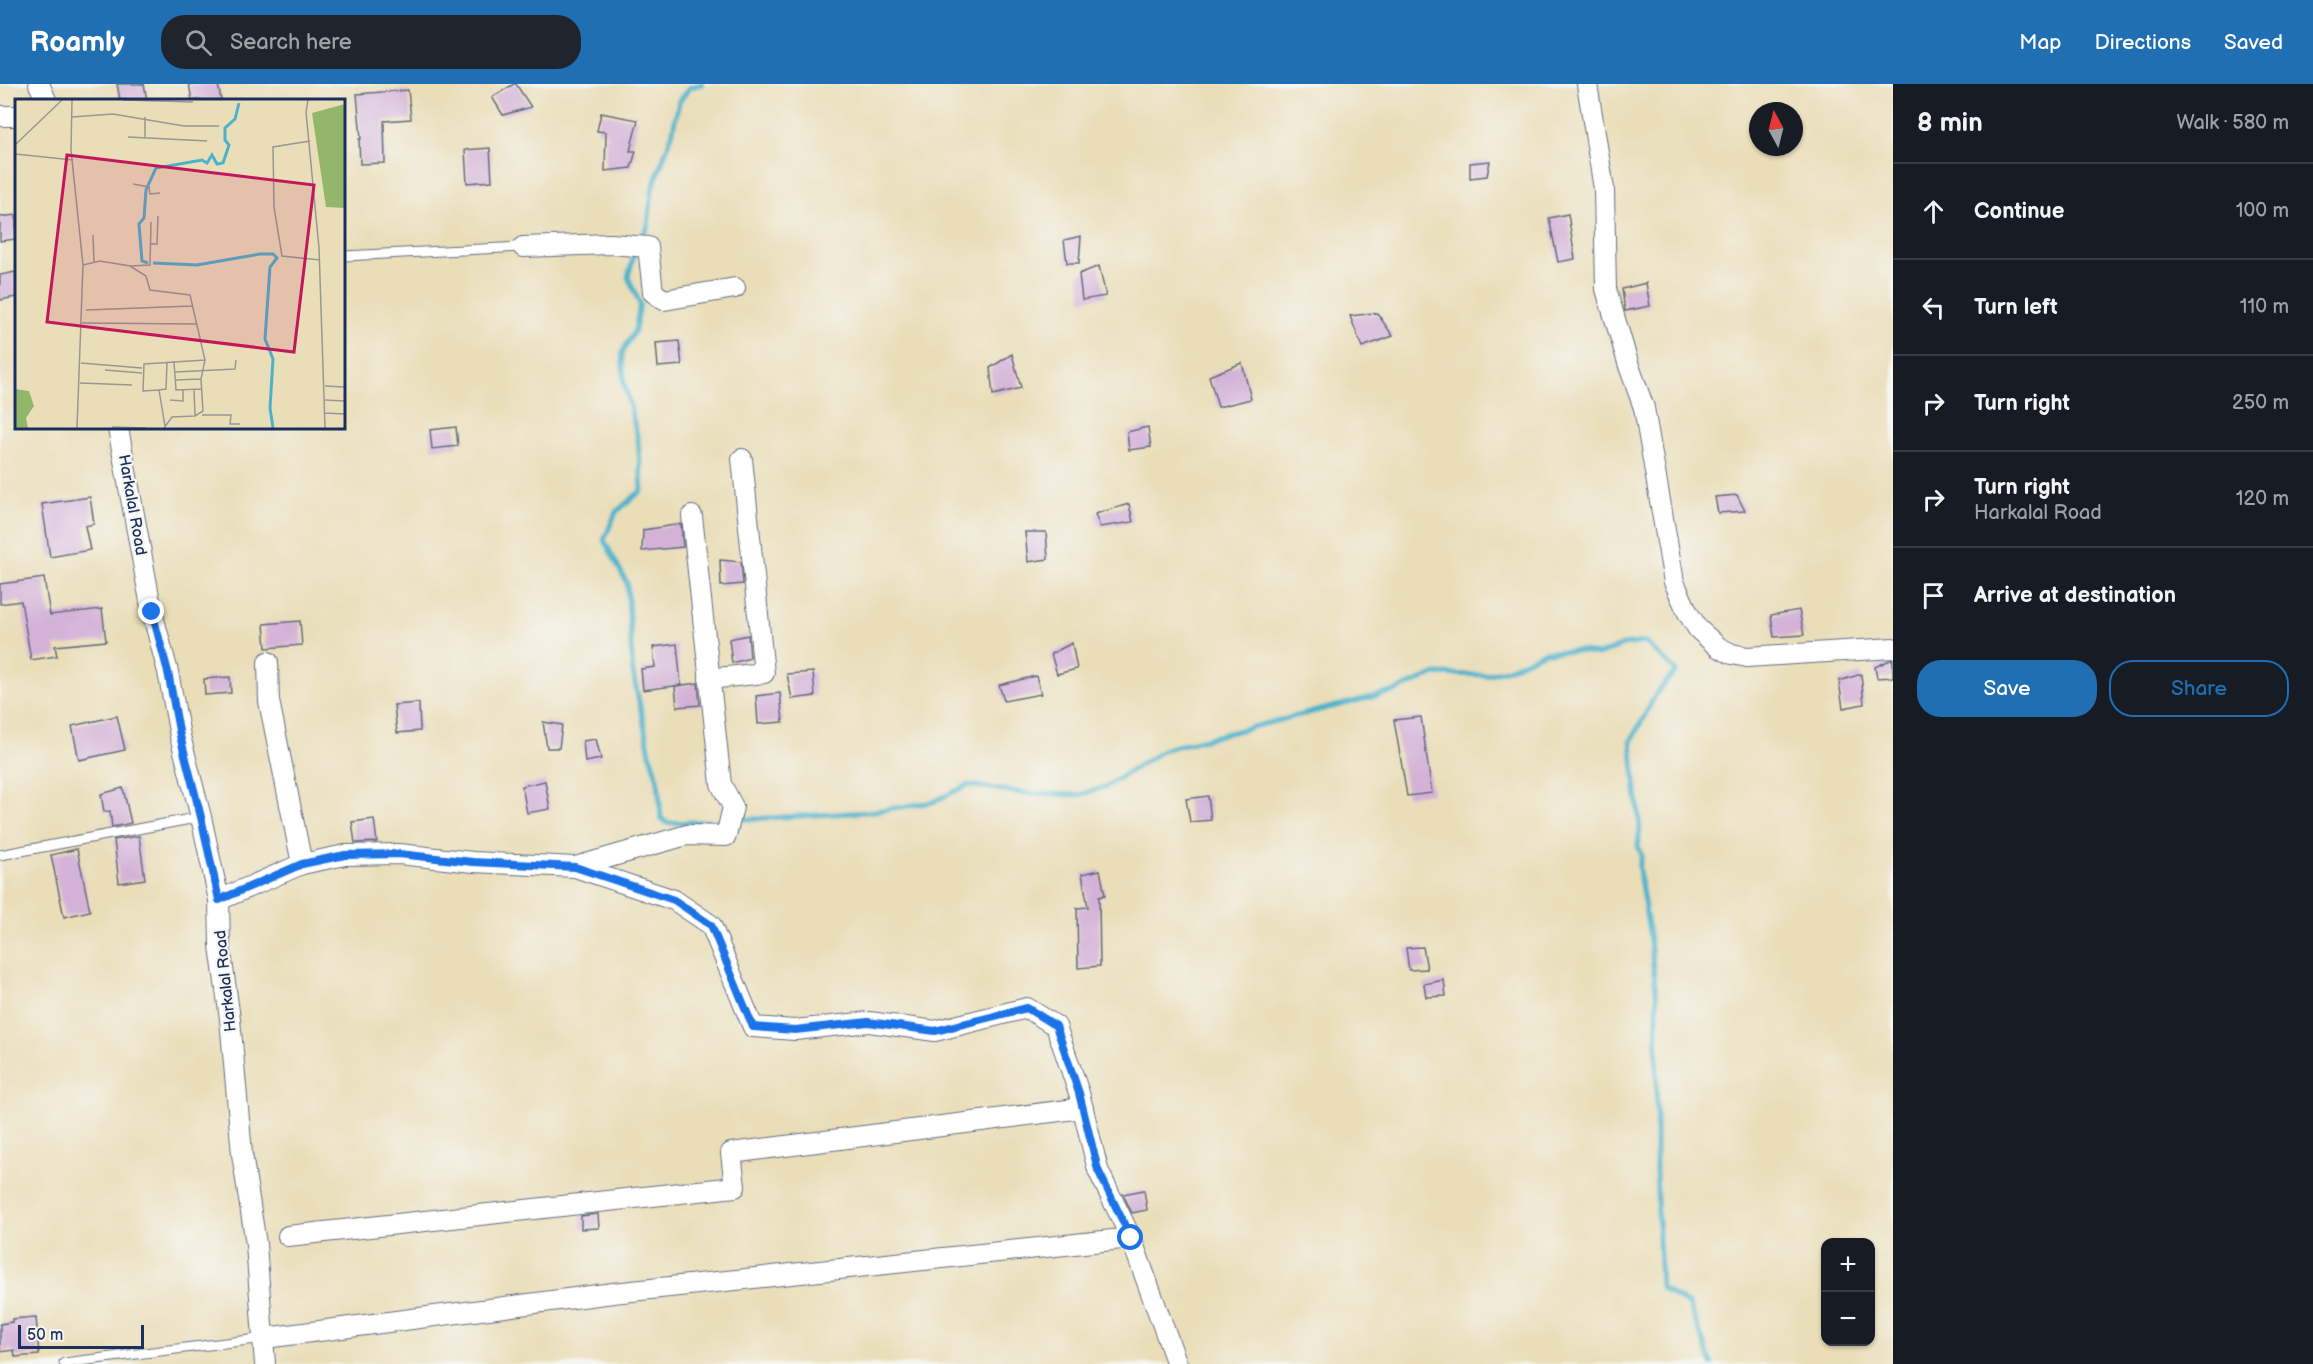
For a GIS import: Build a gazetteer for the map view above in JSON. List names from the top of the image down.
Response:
{
  "streets": {
    "street": ["Harkalal Road"]
  },
  "scale_bar": "50 m",
  "north": "top",
  "page": {
    "header": "Roamly",
    "search": "Search here",
    "nav": ["Map", "Directions", "Saved"],
    "heading": ["8 min", "Walk · 580 m"],
    "list": [
      ["Continue", "100 m"],
      ["Turn left", "110 m"],
      ["Turn right", "250 m"],
      ["Turn right", "Harkalal Road", "120 m"],
      "Arrive at destination"
    ],
    "buttons": ["Save", "Share"],
    "map_buttons": ["+", "−"],
    "scale": "50 m"
  }
}
